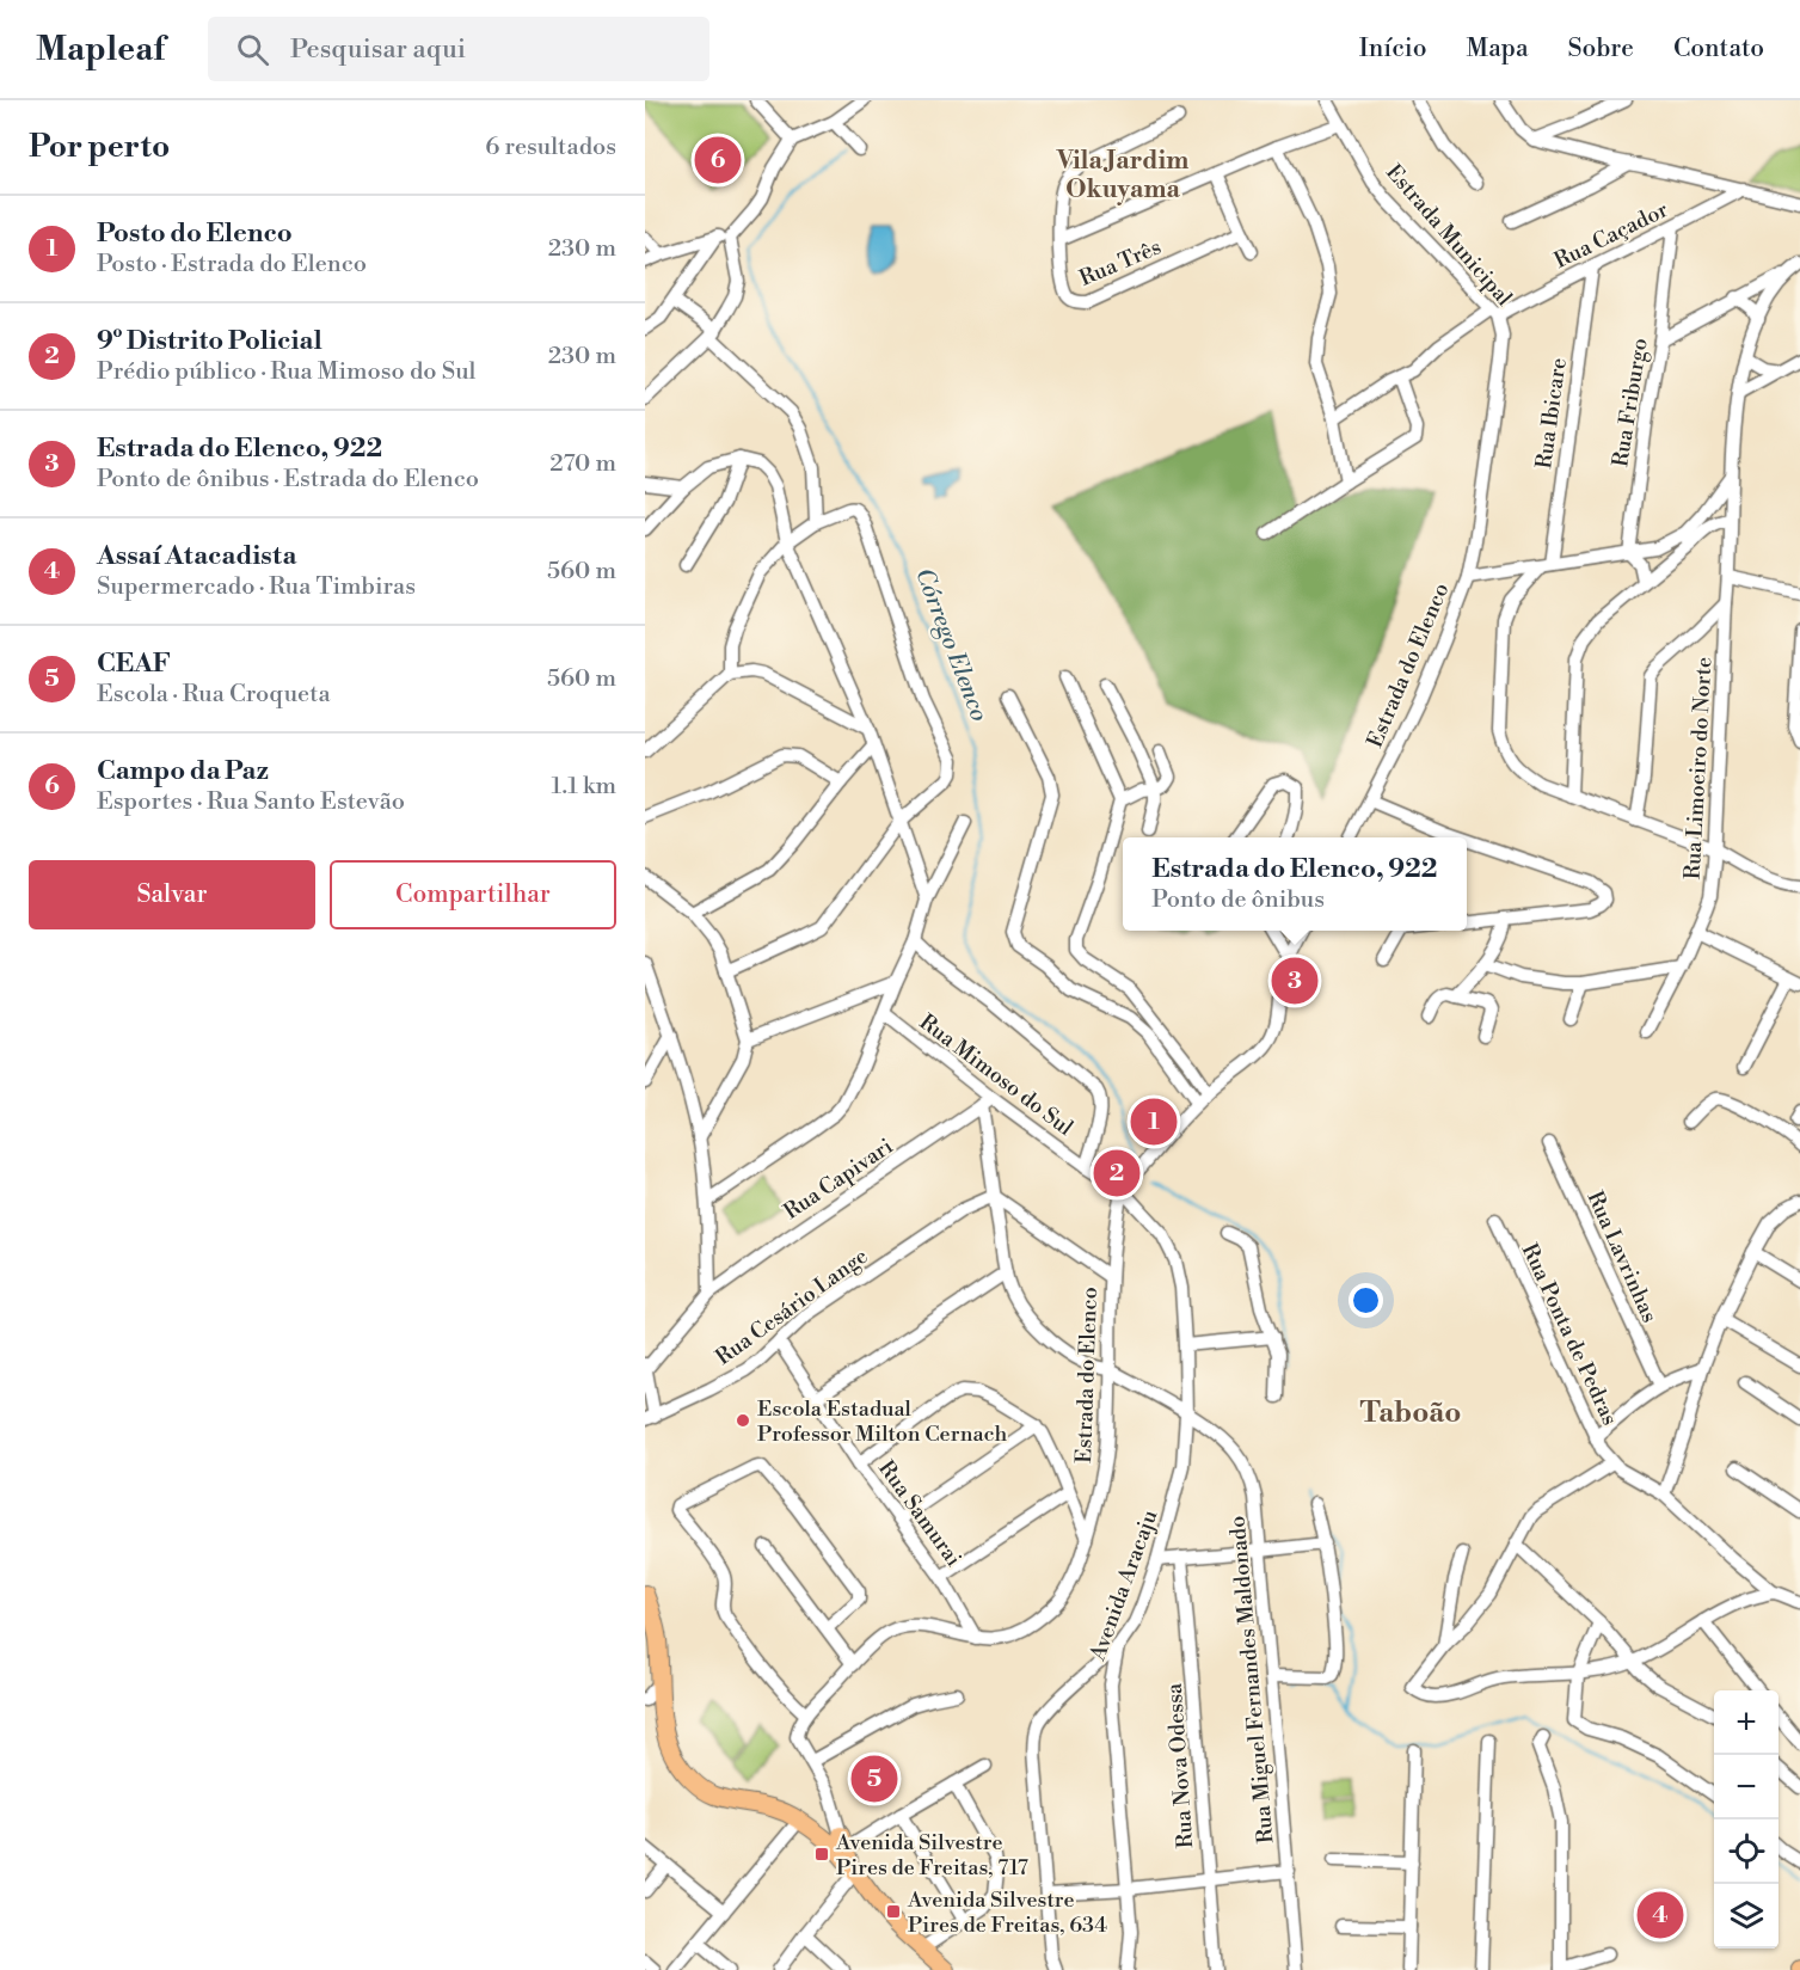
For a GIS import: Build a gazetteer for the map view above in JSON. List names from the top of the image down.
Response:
{
  "streets": {
    "street": [
      "Estrada Municipal",
      "Rua Caçador",
      "Rua Três",
      "Rua Friburgo",
      "Rua Ibicare",
      "Estrada do Elenco",
      "Rua Limoeiro do Norte",
      "Rua Mimoso do Sul",
      "Rua Capivari",
      "Rua Lavrinhas",
      "Rua Cesário Lange",
      "Rua Ponta de Pedras",
      "Rua Samurai",
      "Avenida Aracaju",
      "Rua Miguel Fernandes Maldonado",
      "Rua Nova Odessa"
    ]
  },
  "crossings": [
    ["Estrada Municipal", "Rua Caçador"],
    ["Estrada Municipal", "Estrada do Elenco"],
    ["Rua Caçador", "Rua Friburgo"],
    ["Rua Caçador", "Rua Ibicare"],
    ["Rua Friburgo", "Estrada do Elenco"],
    ["Rua Ibicare", "Estrada do Elenco"],
    ["Estrada do Elenco", "Rua Mimoso do Sul"],
    ["Estrada do Elenco", "Rua Samurai"],
    ["Estrada do Elenco", "Avenida Aracaju"],
    ["Estrada do Elenco", "Rua Miguel Fernandes Maldonado"],
    ["Rua Mimoso do Sul", "Rua Capivari"],
    ["Rua Mimoso do Sul", "Avenida Aracaju"],
    ["Rua Mimoso do Sul", "Rua Miguel Fernandes Maldonado"],
    ["Rua Capivari", "Rua Miguel Fernandes Maldonado"],
    ["Rua Cesário Lange", "Rua Samurai"],
    ["Rua Cesário Lange", "Rua Miguel Fernandes Maldonado"],
    ["Avenida Aracaju", "Rua Miguel Fernandes Maldonado"]
  ],
  "districts": ["Vila Jardim Okuyama", "Taboão"],
  "water": ["Córrego Elenco"],
  "places": {
    "other": ["Escola Estadual Professor Milton Cernach"],
    "transit": ["Avenida Silvestre Pires de Freitas, 717", "Avenida Silvestre Pires de Freitas, 634"]
  },
  "page": {
    "header": "Mapleaf",
    "search": "Pesquisar aqui",
    "nav": [
      "Início",
      "Mapa",
      "Sobre",
      "Contato"
    ],
    "heading": ["Por perto", "6 resultados"],
    "pins": [
      "6",
      "3",
      "1",
      "2",
      "5",
      "4"
    ],
    "list": [
      {
        "mark": "1",
        "name": "Posto do Elenco",
        "note": "Posto · Estrada do Elenco",
        "value": "230 m"
      },
      {
        "mark": "2",
        "name": "9º Distrito Policial",
        "note": "Prédio público · Rua Mimoso do Sul",
        "value": "230 m"
      },
      {
        "mark": "3",
        "name": "Estrada do Elenco, 922",
        "note": "Ponto de ônibus · Estrada do Elenco",
        "value": "270 m"
      },
      {
        "mark": "4",
        "name": "Assaí Atacadista",
        "note": "Supermercado · Rua Timbiras",
        "value": "560 m"
      },
      {
        "mark": "5",
        "name": "CEAF",
        "note": "Escola · Rua Croqueta",
        "value": "560 m"
      },
      {
        "mark": "6",
        "name": "Campo da Paz",
        "note": "Esportes · Rua Santo Estevão",
        "value": "1.1 km"
      }
    ],
    "popup": ["Estrada do Elenco, 922", "Ponto de ônibus"],
    "buttons": ["Salvar", "Compartilhar"],
    "map_buttons": ["+", "−"]
  }
}
